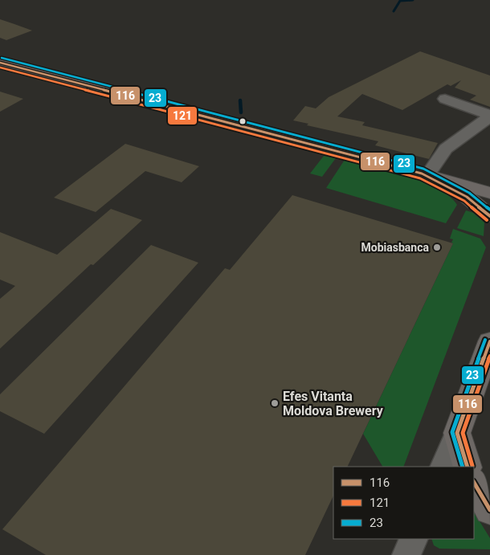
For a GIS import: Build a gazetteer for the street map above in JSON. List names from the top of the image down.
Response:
{
  "places": ["Mobiasbanca", "Efes Vitanta Moldova Brewery"],
  "lines": ["transit line 23", "transit line 116", "transit line 121"],
  "legend": ["116", "121", "23"]
}
